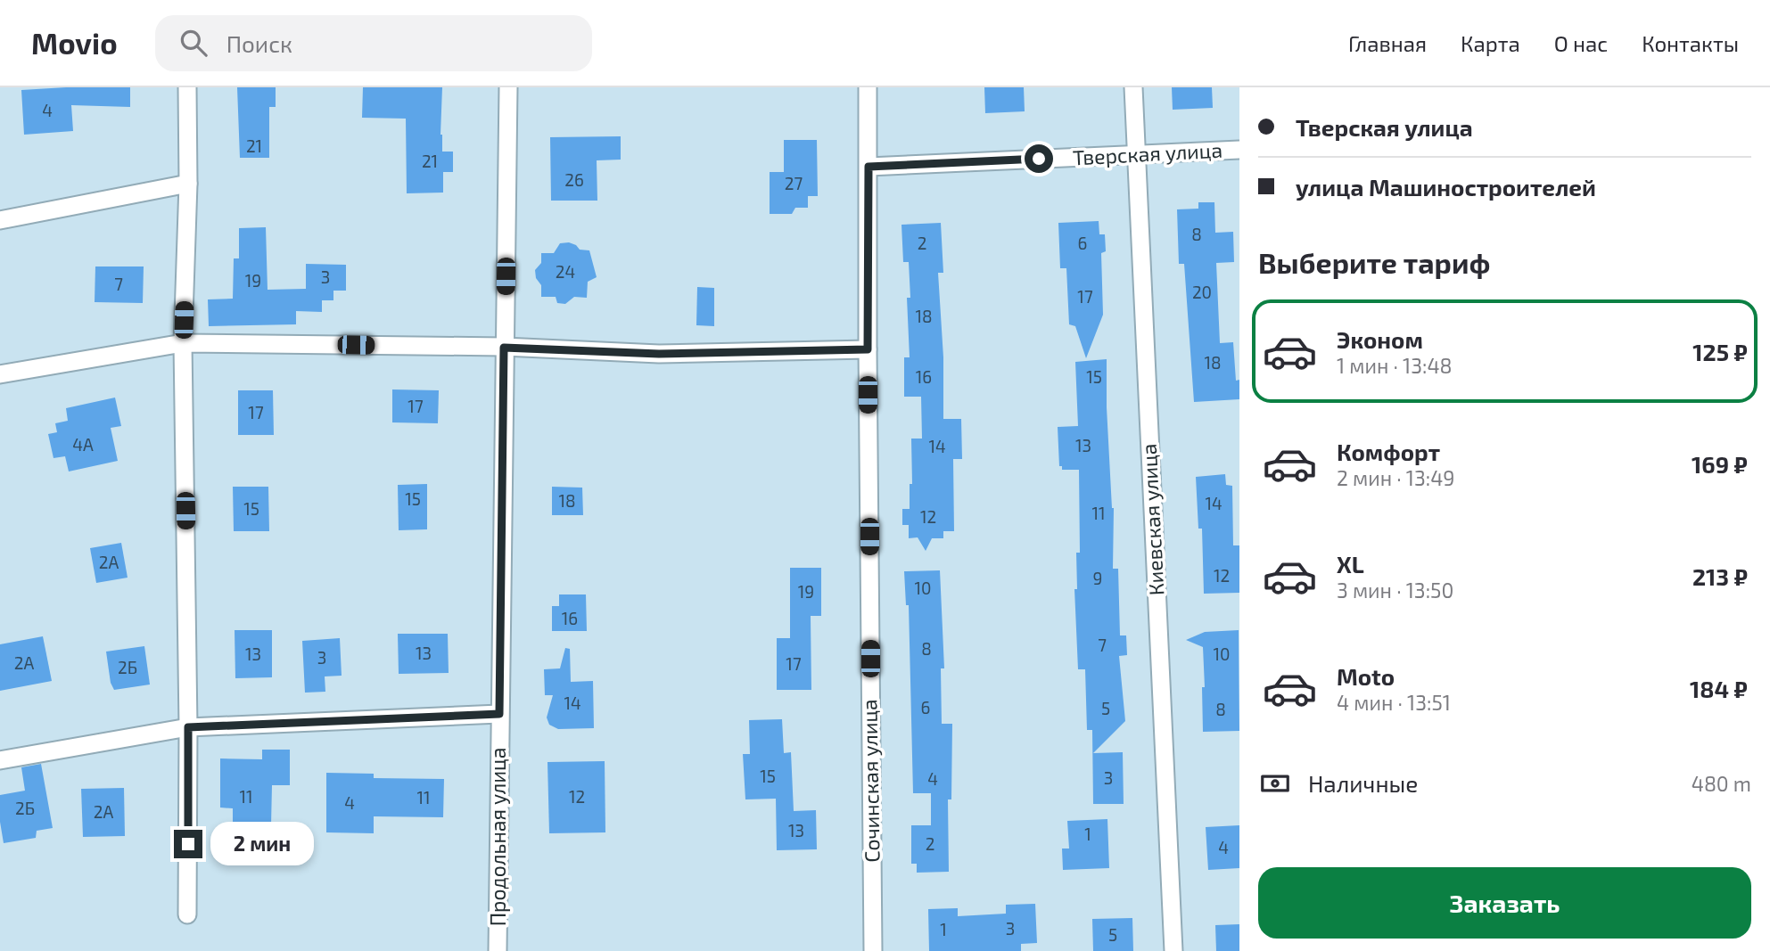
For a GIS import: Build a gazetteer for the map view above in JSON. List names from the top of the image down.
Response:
{
  "streets": {
    "street": [
      "Тверская улица",
      "Киевская улица",
      "Сочинская улица",
      "Продольная улица"
    ]
  },
  "crossings": [
    ["Тверская улица", "Киевская улица"],
    ["Тверская улица", "Сочинская улица"]
  ],
  "house_numbers": [
    "4",
    "21",
    "21",
    "26",
    "27",
    "8",
    "2",
    "6",
    "24",
    "3",
    "19",
    "7",
    "20",
    "17",
    "18",
    "18",
    "16",
    "15",
    "17",
    "17",
    "4А",
    "13",
    "14",
    "15",
    "18",
    "14",
    "15",
    "11",
    "12",
    "2А",
    "12",
    "9",
    "10",
    "19",
    "16",
    "7",
    "8",
    "13",
    "13",
    "10",
    "3",
    "2А",
    "17",
    "2Б",
    "14",
    "6",
    "5",
    "8",
    "15",
    "3",
    "4",
    "11",
    "12",
    "11",
    "4",
    "2Б",
    "2А",
    "13",
    "1",
    "2",
    "4",
    "3",
    "1",
    "5"
  ],
  "page": {
    "header": "Movio",
    "search": "Поиск",
    "nav": [
      "Главная",
      "Карта",
      "О нас",
      "Контакты"
    ],
    "banner": ["Тверская улица", "улица Машиностроителей"],
    "heading": "Выберите тариф",
    "list": [
      {
        "name": "Эконом",
        "note": "1 мин · 13:48",
        "value": "125 ₽"
      },
      {
        "name": "Комфорт",
        "note": "2 мин · 13:49",
        "value": "169 ₽"
      },
      {
        "name": "XL",
        "note": "3 мин · 13:50",
        "value": "213 ₽"
      },
      {
        "name": "Moto",
        "note": "4 мин · 13:51",
        "value": "184 ₽"
      }
    ],
    "pay": ["Наличные", "480 m"],
    "bubble": "2 мин",
    "buttons": "Заказать"
  }
}
